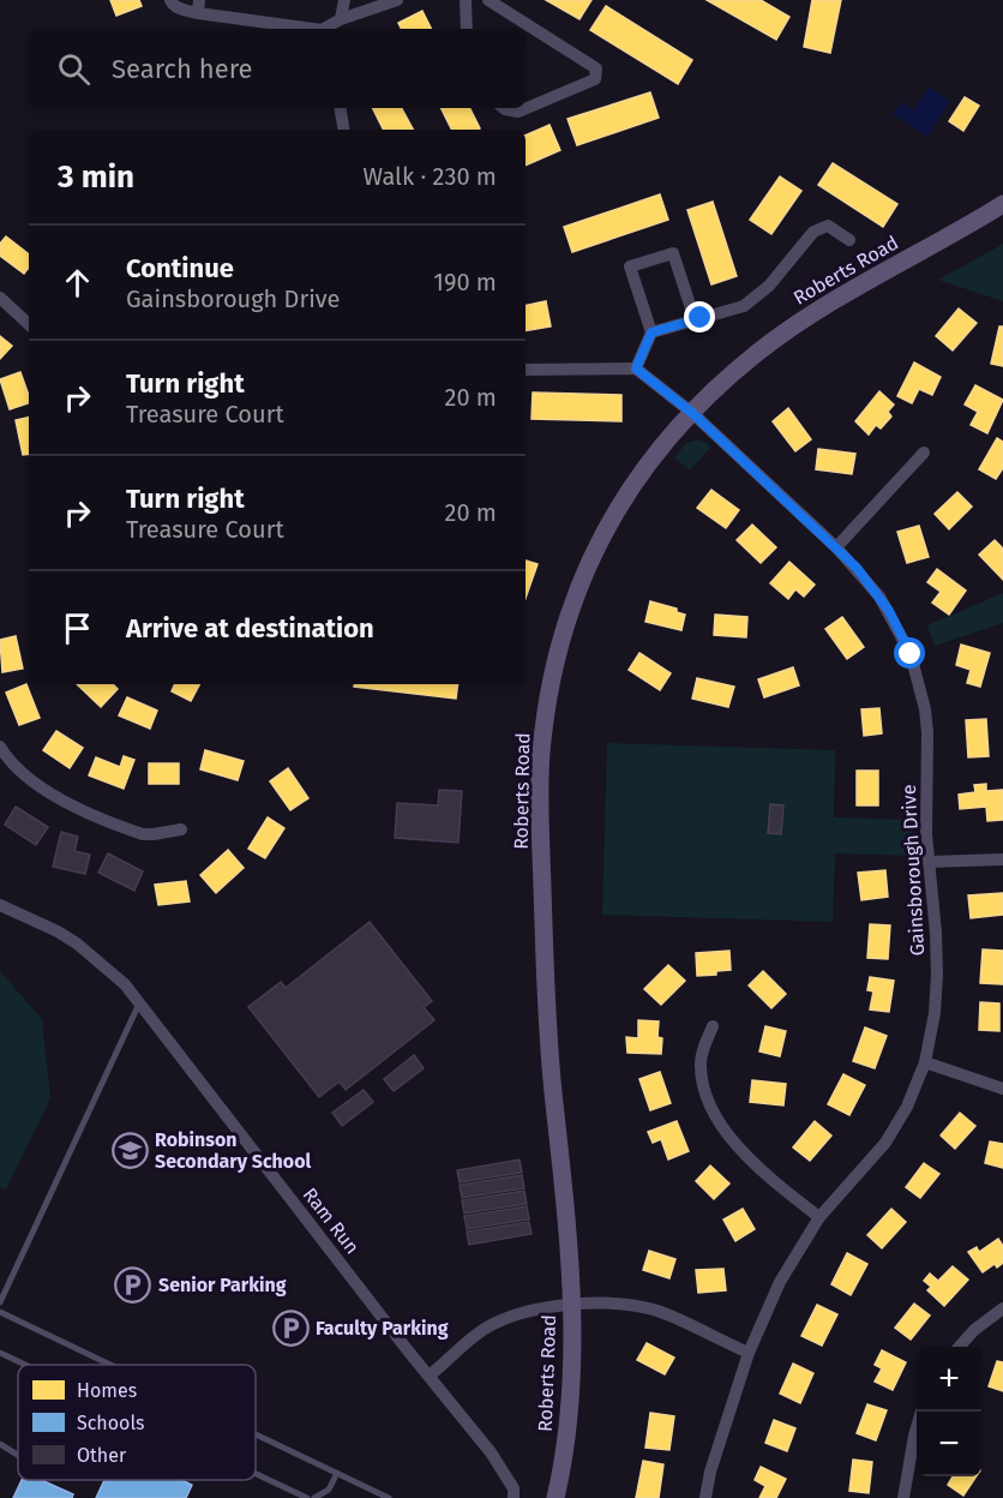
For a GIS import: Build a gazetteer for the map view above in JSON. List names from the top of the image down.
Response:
{
  "streets": {
    "main road": ["Roberts Road"],
    "street": ["Gainsborough Drive", "Ram Run"]
  },
  "crossings": [
    ["Roberts Road", "Gainsborough Drive"]
  ],
  "places": {
    "school or university": ["Robinson Secondary School"],
    "parking": ["Senior Parking", "Faculty Parking"]
  },
  "legend": ["Homes", "Schools", "Other"],
  "page": {
    "search": "Search here",
    "heading": ["3 min", "Walk · 230 m"],
    "list": [
      ["Continue", "Gainsborough Drive", "190 m"],
      ["Turn right", "Treasure Court", "20 m"],
      ["Turn right", "Treasure Court", "20 m"],
      "Arrive at destination"
    ],
    "map_buttons": ["+", "−"]
  }
}
